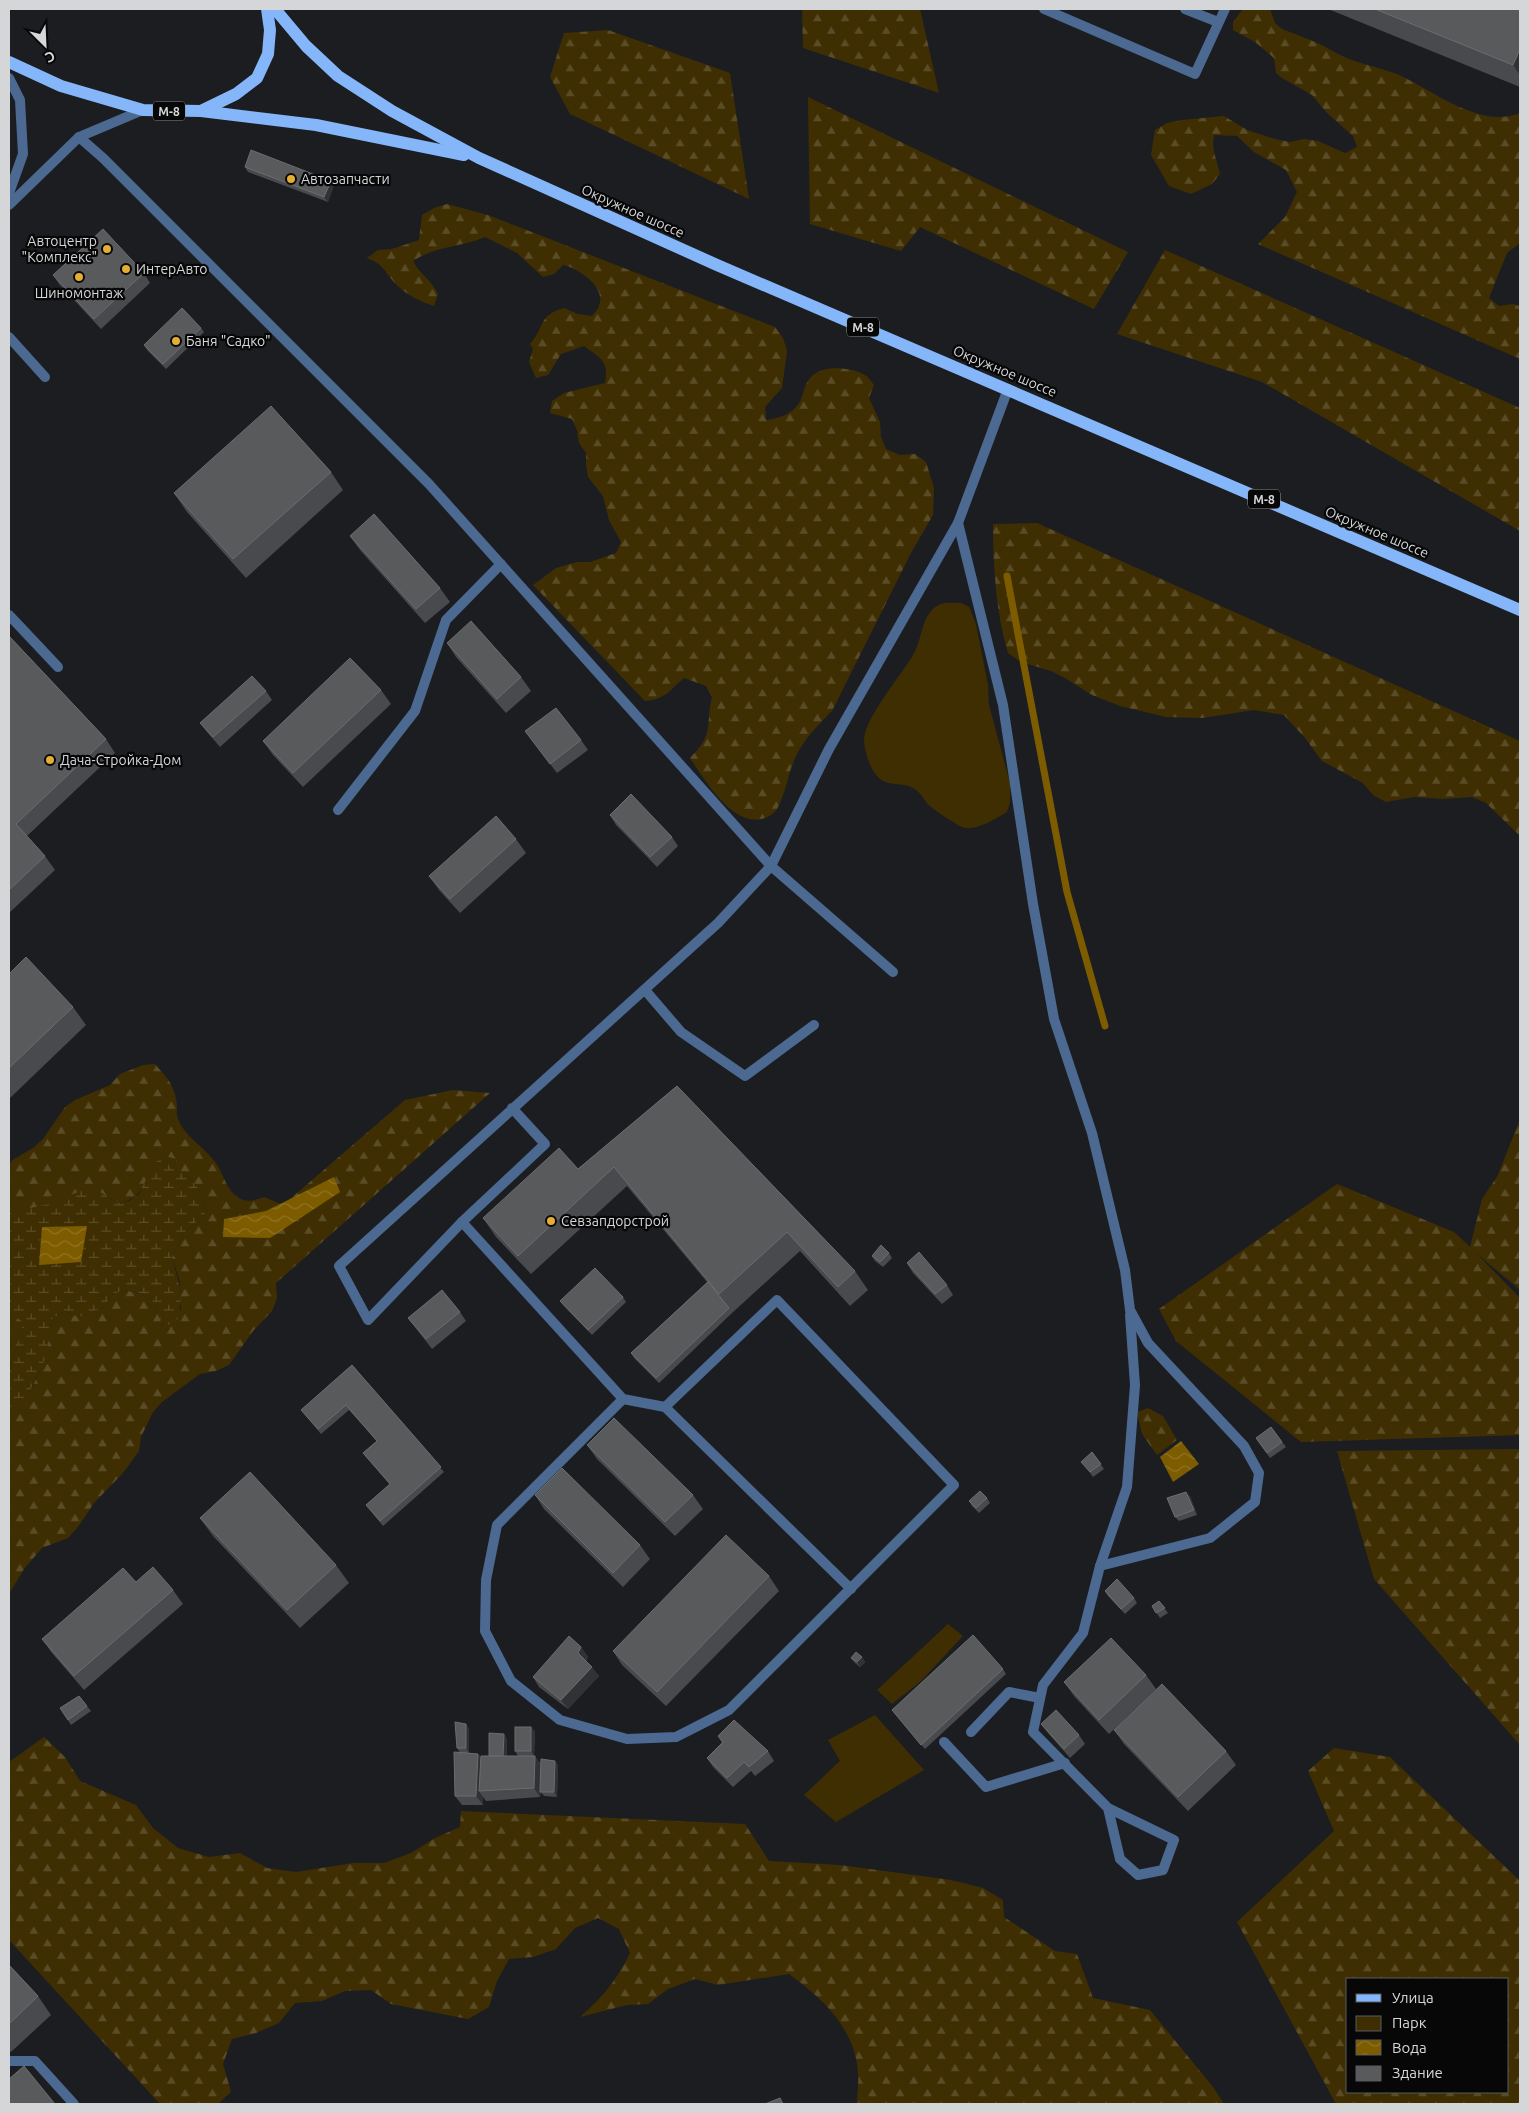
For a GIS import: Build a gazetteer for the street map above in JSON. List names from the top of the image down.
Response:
{
  "streets": {
    "main road": ["М-8", "Окружное шоссе"]
  },
  "places": [
    "Автозапчасти",
    "Автоцентр \"Комплекс\"",
    "ИнтерАвто",
    "Шиномонтаж",
    "Баня \"Садко\"",
    "Дача-Стройка-Дом",
    "Севзапдорстрой"
  ],
  "legend": [
    "Улица",
    "Парк",
    "Вода",
    "Здание"
  ],
  "north": "bottom right"
}
